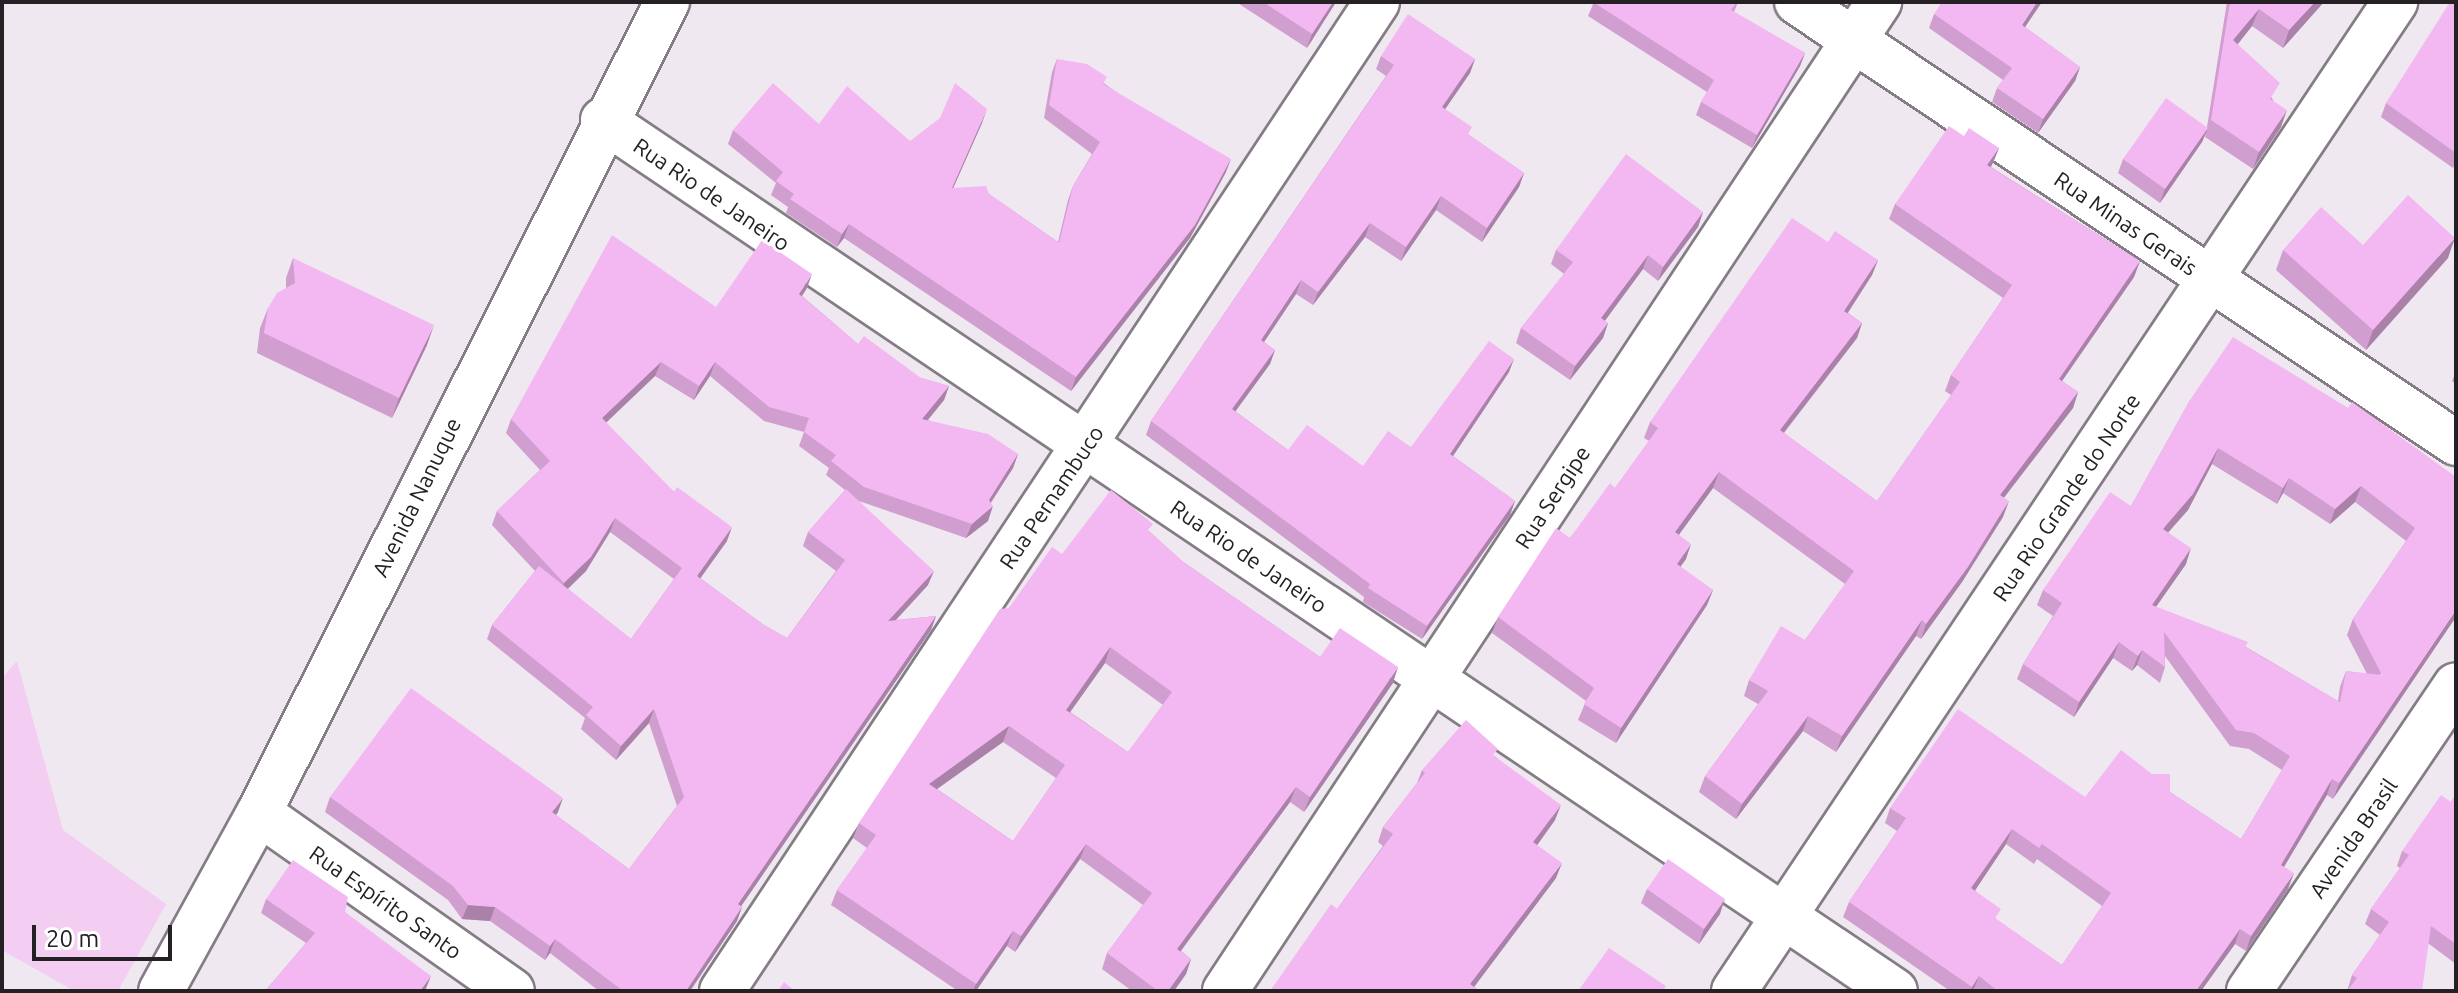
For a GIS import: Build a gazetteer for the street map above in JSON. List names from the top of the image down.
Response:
{
  "streets": {
    "street": [
      "Rua Rio de Janeiro",
      "Rua Minas Gerais",
      "Avenida Nanuque",
      "Rua Pernambuco",
      "Rua Sergipe",
      "Rua Rio Grande do Norte",
      "Avenida Brasil",
      "Rua Espírito Santo"
    ]
  },
  "crossings": [
    ["Rua Rio de Janeiro", "Avenida Nanuque"],
    ["Rua Rio de Janeiro", "Rua Pernambuco"],
    ["Rua Rio de Janeiro", "Rua Sergipe"],
    ["Rua Rio de Janeiro", "Rua Rio Grande do Norte"],
    ["Rua Minas Gerais", "Rua Sergipe"],
    ["Rua Minas Gerais", "Rua Rio Grande do Norte"],
    ["Avenida Nanuque", "Rua Espírito Santo"]
  ],
  "scale_bar": "20 m"
}
